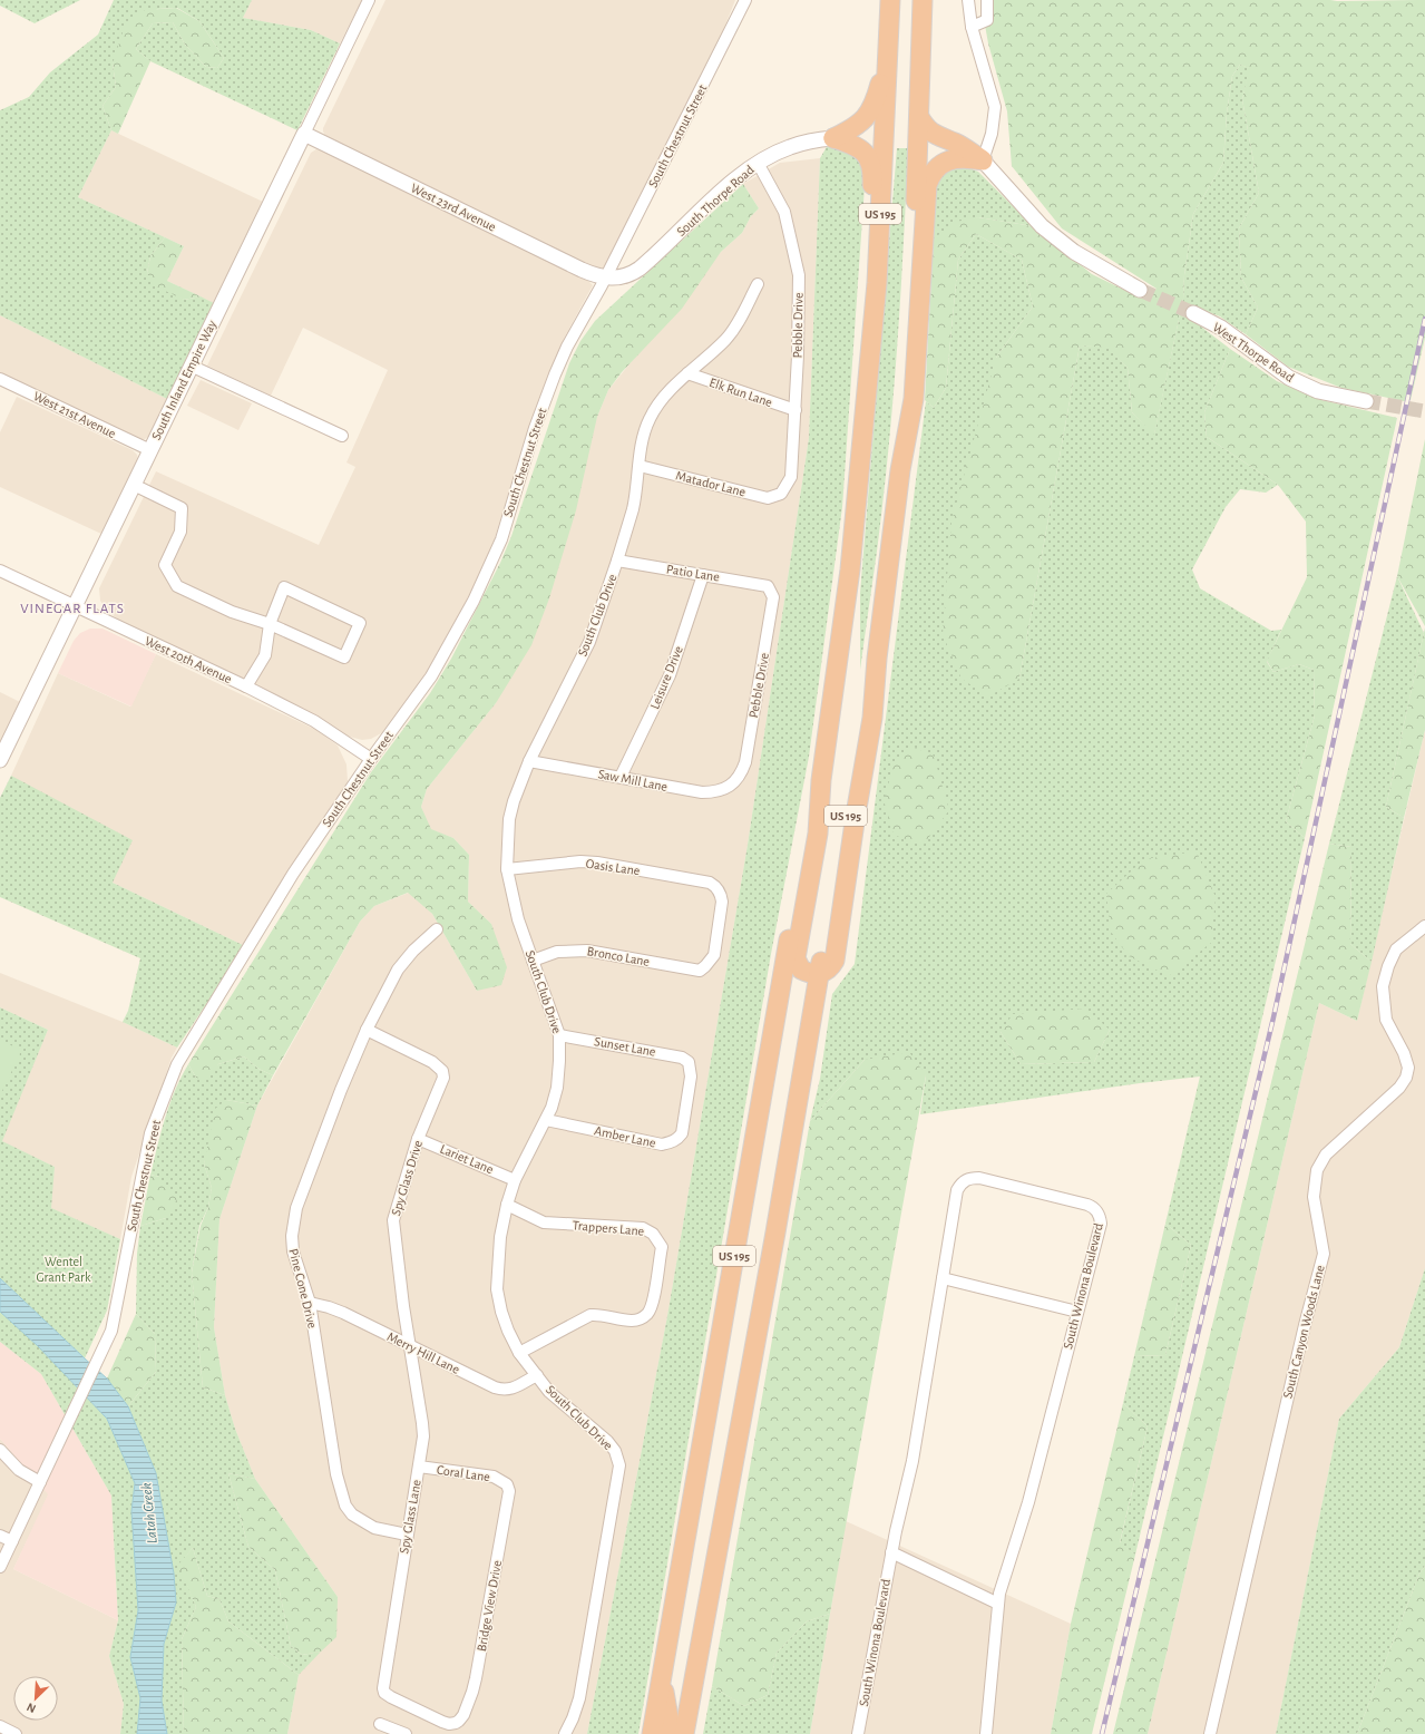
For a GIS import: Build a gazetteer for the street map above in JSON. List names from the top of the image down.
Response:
{
  "streets": {
    "highway": ["US 195"],
    "street": [
      "South Chestnut Street",
      "South Thorpe Road",
      "West 23rd Avenue",
      "Pebble Drive",
      "West Thorpe Road",
      "South Inland Empire Way",
      "Elk Run Lane",
      "West 21st Avenue",
      "Matador Lane",
      "Patio Lane",
      "South Club Drive",
      "West 20th Avenue",
      "Leisure Drive",
      "Saw Mill Lane",
      "Oasis Lane",
      "Bronco Lane",
      "Sunset Lane",
      "Amber Lane",
      "Lariet Lane",
      "Spy Glass Drive",
      "Trappers Lane",
      "South Winona Boulevard",
      "Pine Cone Drive",
      "South Canyon Woods Lane",
      "Merry Hill Lane",
      "Coral Lane",
      "Spy Glass Lane",
      "Bridge View Drive"
    ]
  },
  "crossings": [
    ["South Chestnut Street", "South Thorpe Road"],
    ["South Chestnut Street", "West 23rd Avenue"],
    ["South Chestnut Street", "West 20th Avenue"],
    ["South Thorpe Road", "West 23rd Avenue"],
    ["South Thorpe Road", "Pebble Drive"],
    ["West 23rd Avenue", "South Inland Empire Way"],
    ["Pebble Drive", "Elk Run Lane"],
    ["Pebble Drive", "Matador Lane"],
    ["Pebble Drive", "Patio Lane"],
    ["Pebble Drive", "Saw Mill Lane"],
    ["South Inland Empire Way", "West 21st Avenue"],
    ["South Inland Empire Way", "West 20th Avenue"],
    ["Elk Run Lane", "South Club Drive"],
    ["Matador Lane", "South Club Drive"],
    ["Patio Lane", "South Club Drive"],
    ["Patio Lane", "Leisure Drive"],
    ["South Club Drive", "Saw Mill Lane"],
    ["South Club Drive", "Oasis Lane"],
    ["South Club Drive", "Bronco Lane"],
    ["South Club Drive", "Sunset Lane"],
    ["South Club Drive", "Amber Lane"],
    ["South Club Drive", "Lariet Lane"],
    ["South Club Drive", "Trappers Lane"],
    ["South Club Drive", "Merry Hill Lane"],
    ["Leisure Drive", "Saw Mill Lane"],
    ["Oasis Lane", "Bronco Lane"],
    ["Sunset Lane", "Amber Lane"],
    ["Lariet Lane", "Spy Glass Drive"],
    ["Spy Glass Drive", "Pine Cone Drive"],
    ["Spy Glass Drive", "Merry Hill Lane"],
    ["Spy Glass Drive", "Spy Glass Lane"],
    ["Pine Cone Drive", "Merry Hill Lane"],
    ["Pine Cone Drive", "Spy Glass Lane"],
    ["Merry Hill Lane", "Spy Glass Lane"],
    ["Coral Lane", "Spy Glass Lane"],
    ["Coral Lane", "Bridge View Drive"],
    ["Spy Glass Lane", "Bridge View Drive"]
  ],
  "districts": ["VINEGAR FLATS"],
  "water": ["Latah Creek"],
  "parks": ["Wentel Grant Park"],
  "north": "bottom left"
}
